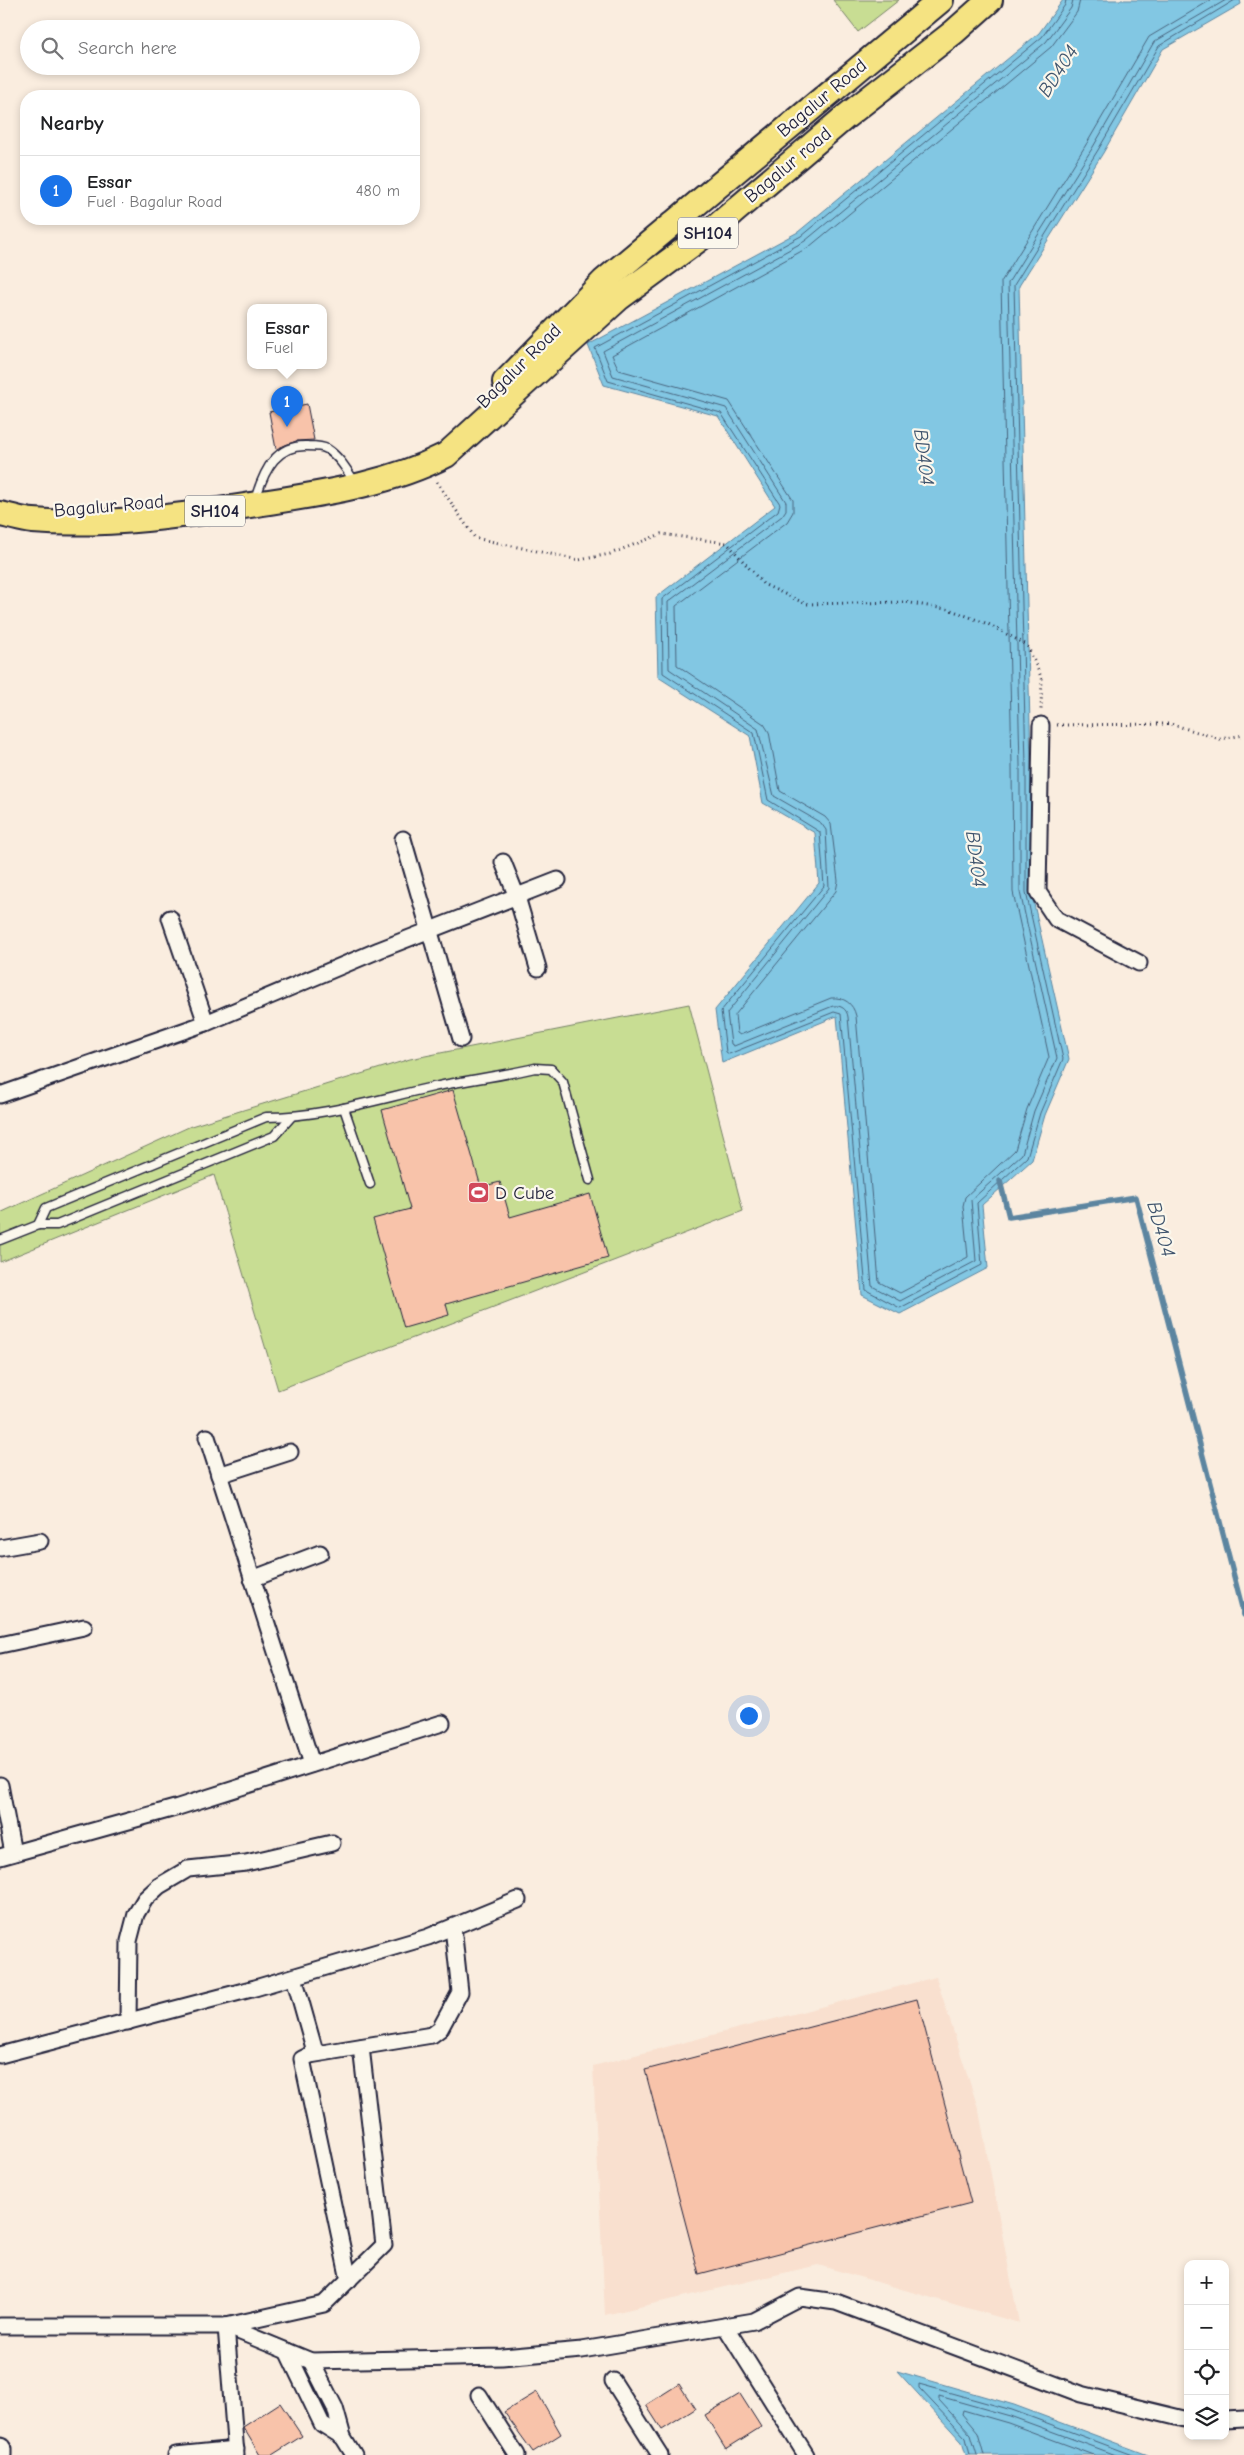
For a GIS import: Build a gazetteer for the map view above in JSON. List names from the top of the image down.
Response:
{
  "streets": {
    "main road": ["Bagalur Road", "Bagalur road", "SH104"]
  },
  "crossings": [
    ["Bagalur Road", "Bagalur road"]
  ],
  "water": ["BD404"],
  "places": {
    "sports": ["D Cube"]
  },
  "page": {
    "search": "Search here",
    "heading": "Nearby",
    "list": [
      {
        "mark": "1",
        "name": "Essar",
        "note": "Fuel · Bagalur Road",
        "value": "480 m"
      }
    ],
    "popup": ["Essar", "Fuel"],
    "pins": "1",
    "map_buttons": ["+", "−"]
  }
}
